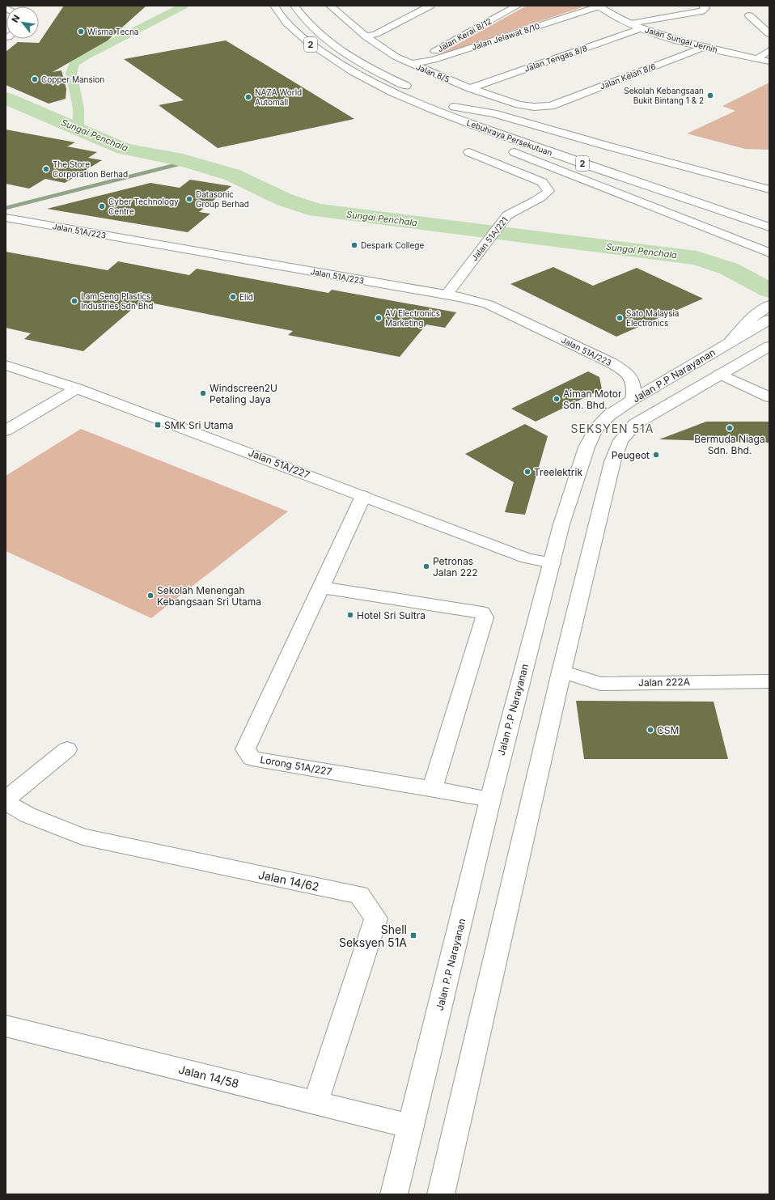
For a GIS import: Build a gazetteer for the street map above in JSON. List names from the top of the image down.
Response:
{
  "streets": {
    "main road": [
      "Jalan Kerai 8/12",
      "Jalan Jelawat 8/10",
      "Jalan Sungai Jernih",
      "2",
      "Jalan Tengas 8/8",
      "Jalan 8/5",
      "Jalan Kelah 8/6",
      "Lebuhraya Persekutuan",
      "Jalan 51A/223",
      "Jalan 51A/221",
      "Jalan P.P Narayanan",
      "Jalan 51A/227",
      "Jalan 222A",
      "Lorong 51A/227",
      "Jalan 14/62",
      "Jalan 14/58"
    ]
  },
  "crossings": [
    ["Jalan Kerai 8/12", "Jalan Jelawat 8/10"],
    ["Jalan Kerai 8/12", "Jalan 8/5"],
    ["Jalan Jelawat 8/10", "Jalan Sungai Jernih"],
    ["Jalan Jelawat 8/10", "Jalan 8/5"],
    ["Jalan Sungai Jernih", "Jalan Tengas 8/8"],
    ["Jalan Sungai Jernih", "Jalan Kelah 8/6"],
    ["Jalan Tengas 8/8", "Jalan 8/5"],
    ["Jalan 8/5", "Jalan Kelah 8/6"],
    ["Jalan 51A/223", "Jalan 51A/221"],
    ["Jalan 51A/223", "Jalan P.P Narayanan"],
    ["Jalan P.P Narayanan", "Jalan 51A/227"],
    ["Jalan P.P Narayanan", "Lorong 51A/227"],
    ["Jalan P.P Narayanan", "Jalan 14/58"],
    ["Jalan 51A/227", "Lorong 51A/227"],
    ["Jalan 14/62", "Jalan 14/58"]
  ],
  "districts": ["SEKSYEN 51A"],
  "water": ["Sungai Penchala"],
  "places": {
    "other": [
      "Wisma Tecna",
      "Copper Mansion",
      "Sekolah Kebangsaan Bukit Bintang 1 & 2",
      "NAZA World Automall",
      "The Store Corporation Berhad",
      "Datasonic Group Berhad",
      "Cyber Technology Centre",
      "Despark College",
      "Elid",
      "Lam Seng Plastics Industries Sdn Bhd",
      "AV Electronics Marketing",
      "Sato Malaysia Electronics",
      "Windscreen2U Petaling Jaya",
      "Aiman Motor Sdn. Bhd.",
      "Bermuda Niaga Sdn. Bhd.",
      "Peugeot",
      "Treelektrik",
      "Petronas Jalan 222",
      "Sekolah Menengah Kebangsaan Sri Utama",
      "Hotel Sri Sultra",
      "CSM"
    ],
    "transit": ["SMK Sri Utama", "Shell Seksyen 51A"]
  },
  "north": "top left"
}
